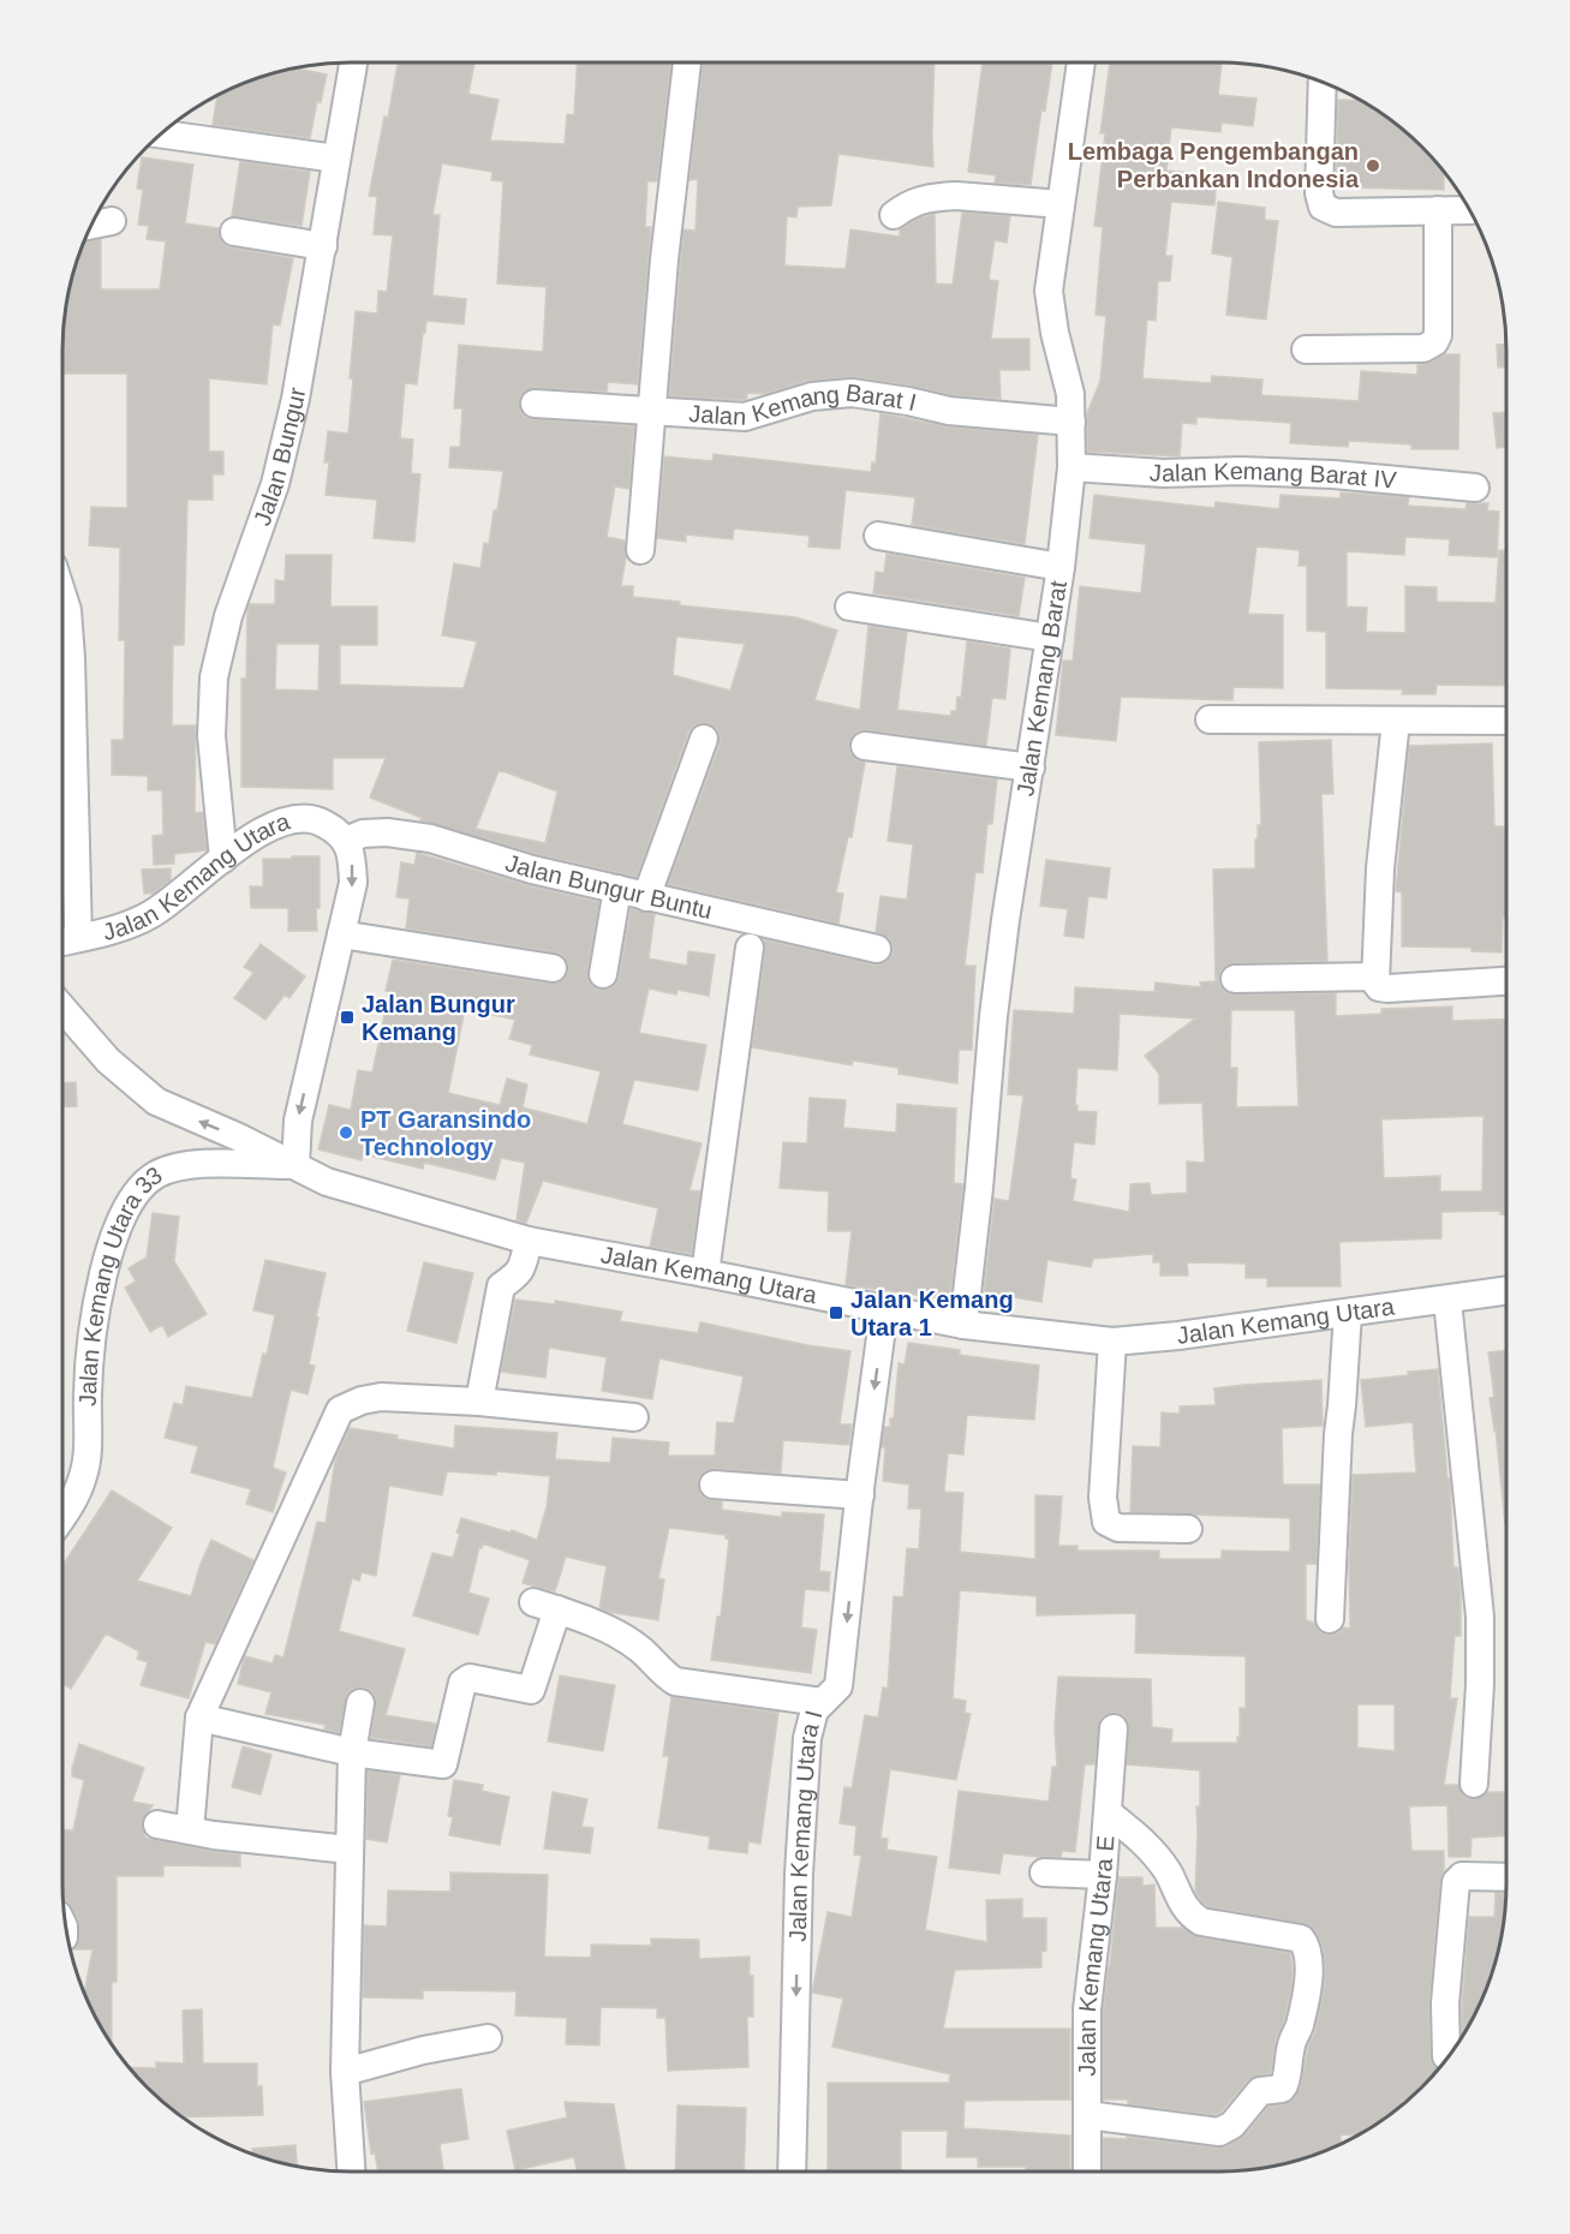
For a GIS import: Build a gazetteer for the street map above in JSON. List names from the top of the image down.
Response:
{
  "streets": {
    "street": [
      "Jalan Kemang Barat I",
      "Jalan Bungur",
      "Jalan Kemang Barat IV",
      "Jalan Kemang Barat",
      "Jalan Kemang Utara",
      "Jalan Bungur Buntu",
      "Jalan Kemang Utara 33",
      "Jalan Kemang Utara I",
      "Jalan Kemang Utara E"
    ]
  },
  "crossings": [
    ["Jalan Kemang Barat I", "Jalan Kemang Barat"],
    ["Jalan Bungur", "Jalan Kemang Utara"],
    ["Jalan Kemang Barat IV", "Jalan Kemang Barat"],
    ["Jalan Kemang Barat", "Jalan Kemang Utara"],
    ["Jalan Kemang Utara", "Jalan Bungur Buntu"],
    ["Jalan Kemang Utara", "Jalan Kemang Utara 33"],
    ["Jalan Kemang Utara", "Jalan Kemang Utara I"]
  ],
  "one_way": ["Jalan Kemang Utara I"],
  "places": {
    "other": ["Lembaga Pengembangan Perbankan Indonesia", "PT Garansindo Technology"],
    "transit": ["Jalan Bungur Kemang", "Jalan Kemang Utara 1"]
  }
}
